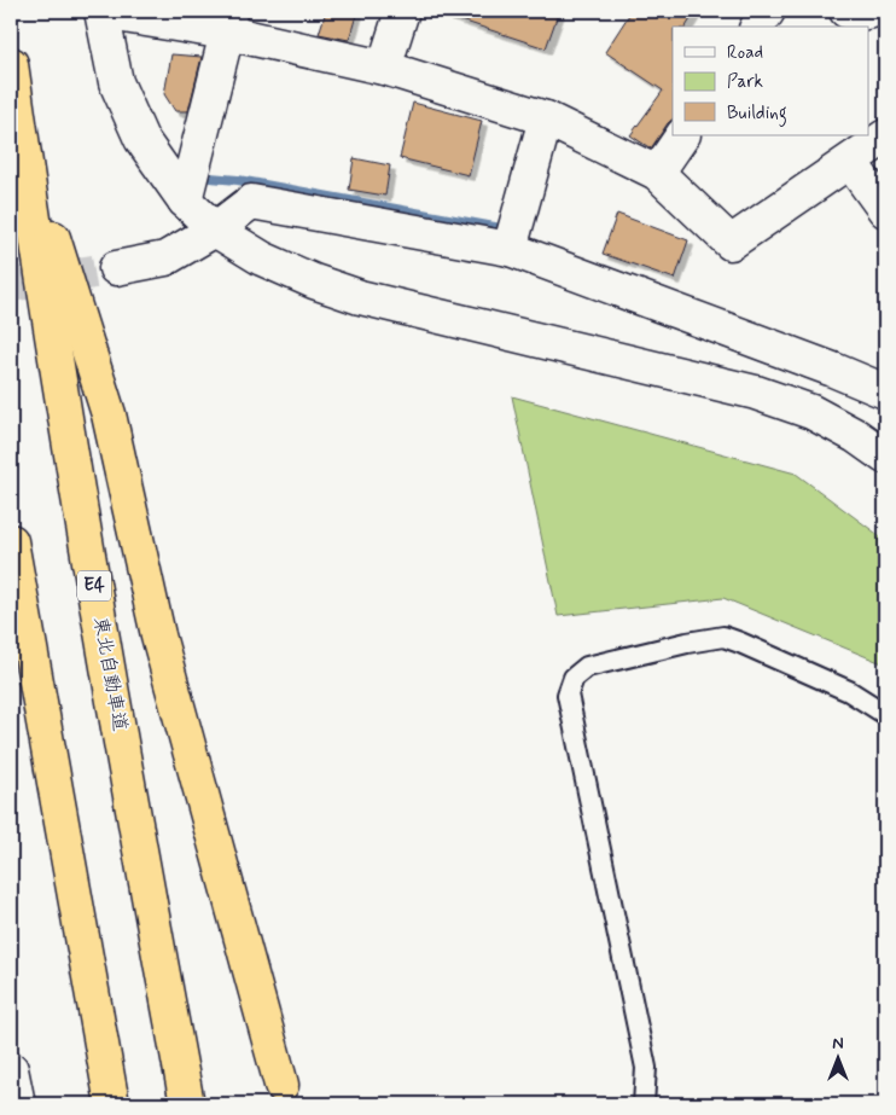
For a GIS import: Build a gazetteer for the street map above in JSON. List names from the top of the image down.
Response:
{
  "streets": {
    "highway": ["E4", "東北自動車道"]
  },
  "legend": ["Road", "Park", "Building"],
  "north": "top"
}
